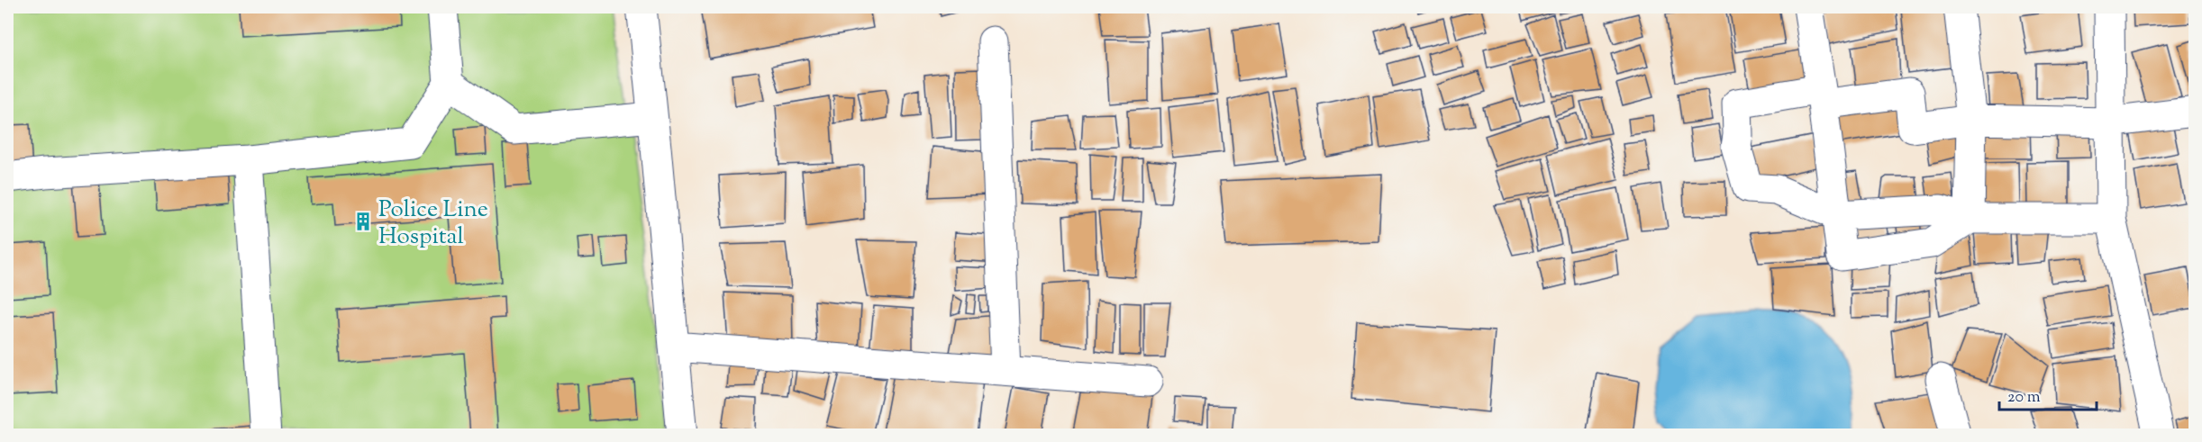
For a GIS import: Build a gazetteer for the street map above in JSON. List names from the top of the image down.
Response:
{
  "places": {
    "building": ["Police Line Hospital"]
  },
  "scale_bar": "20 m"
}
